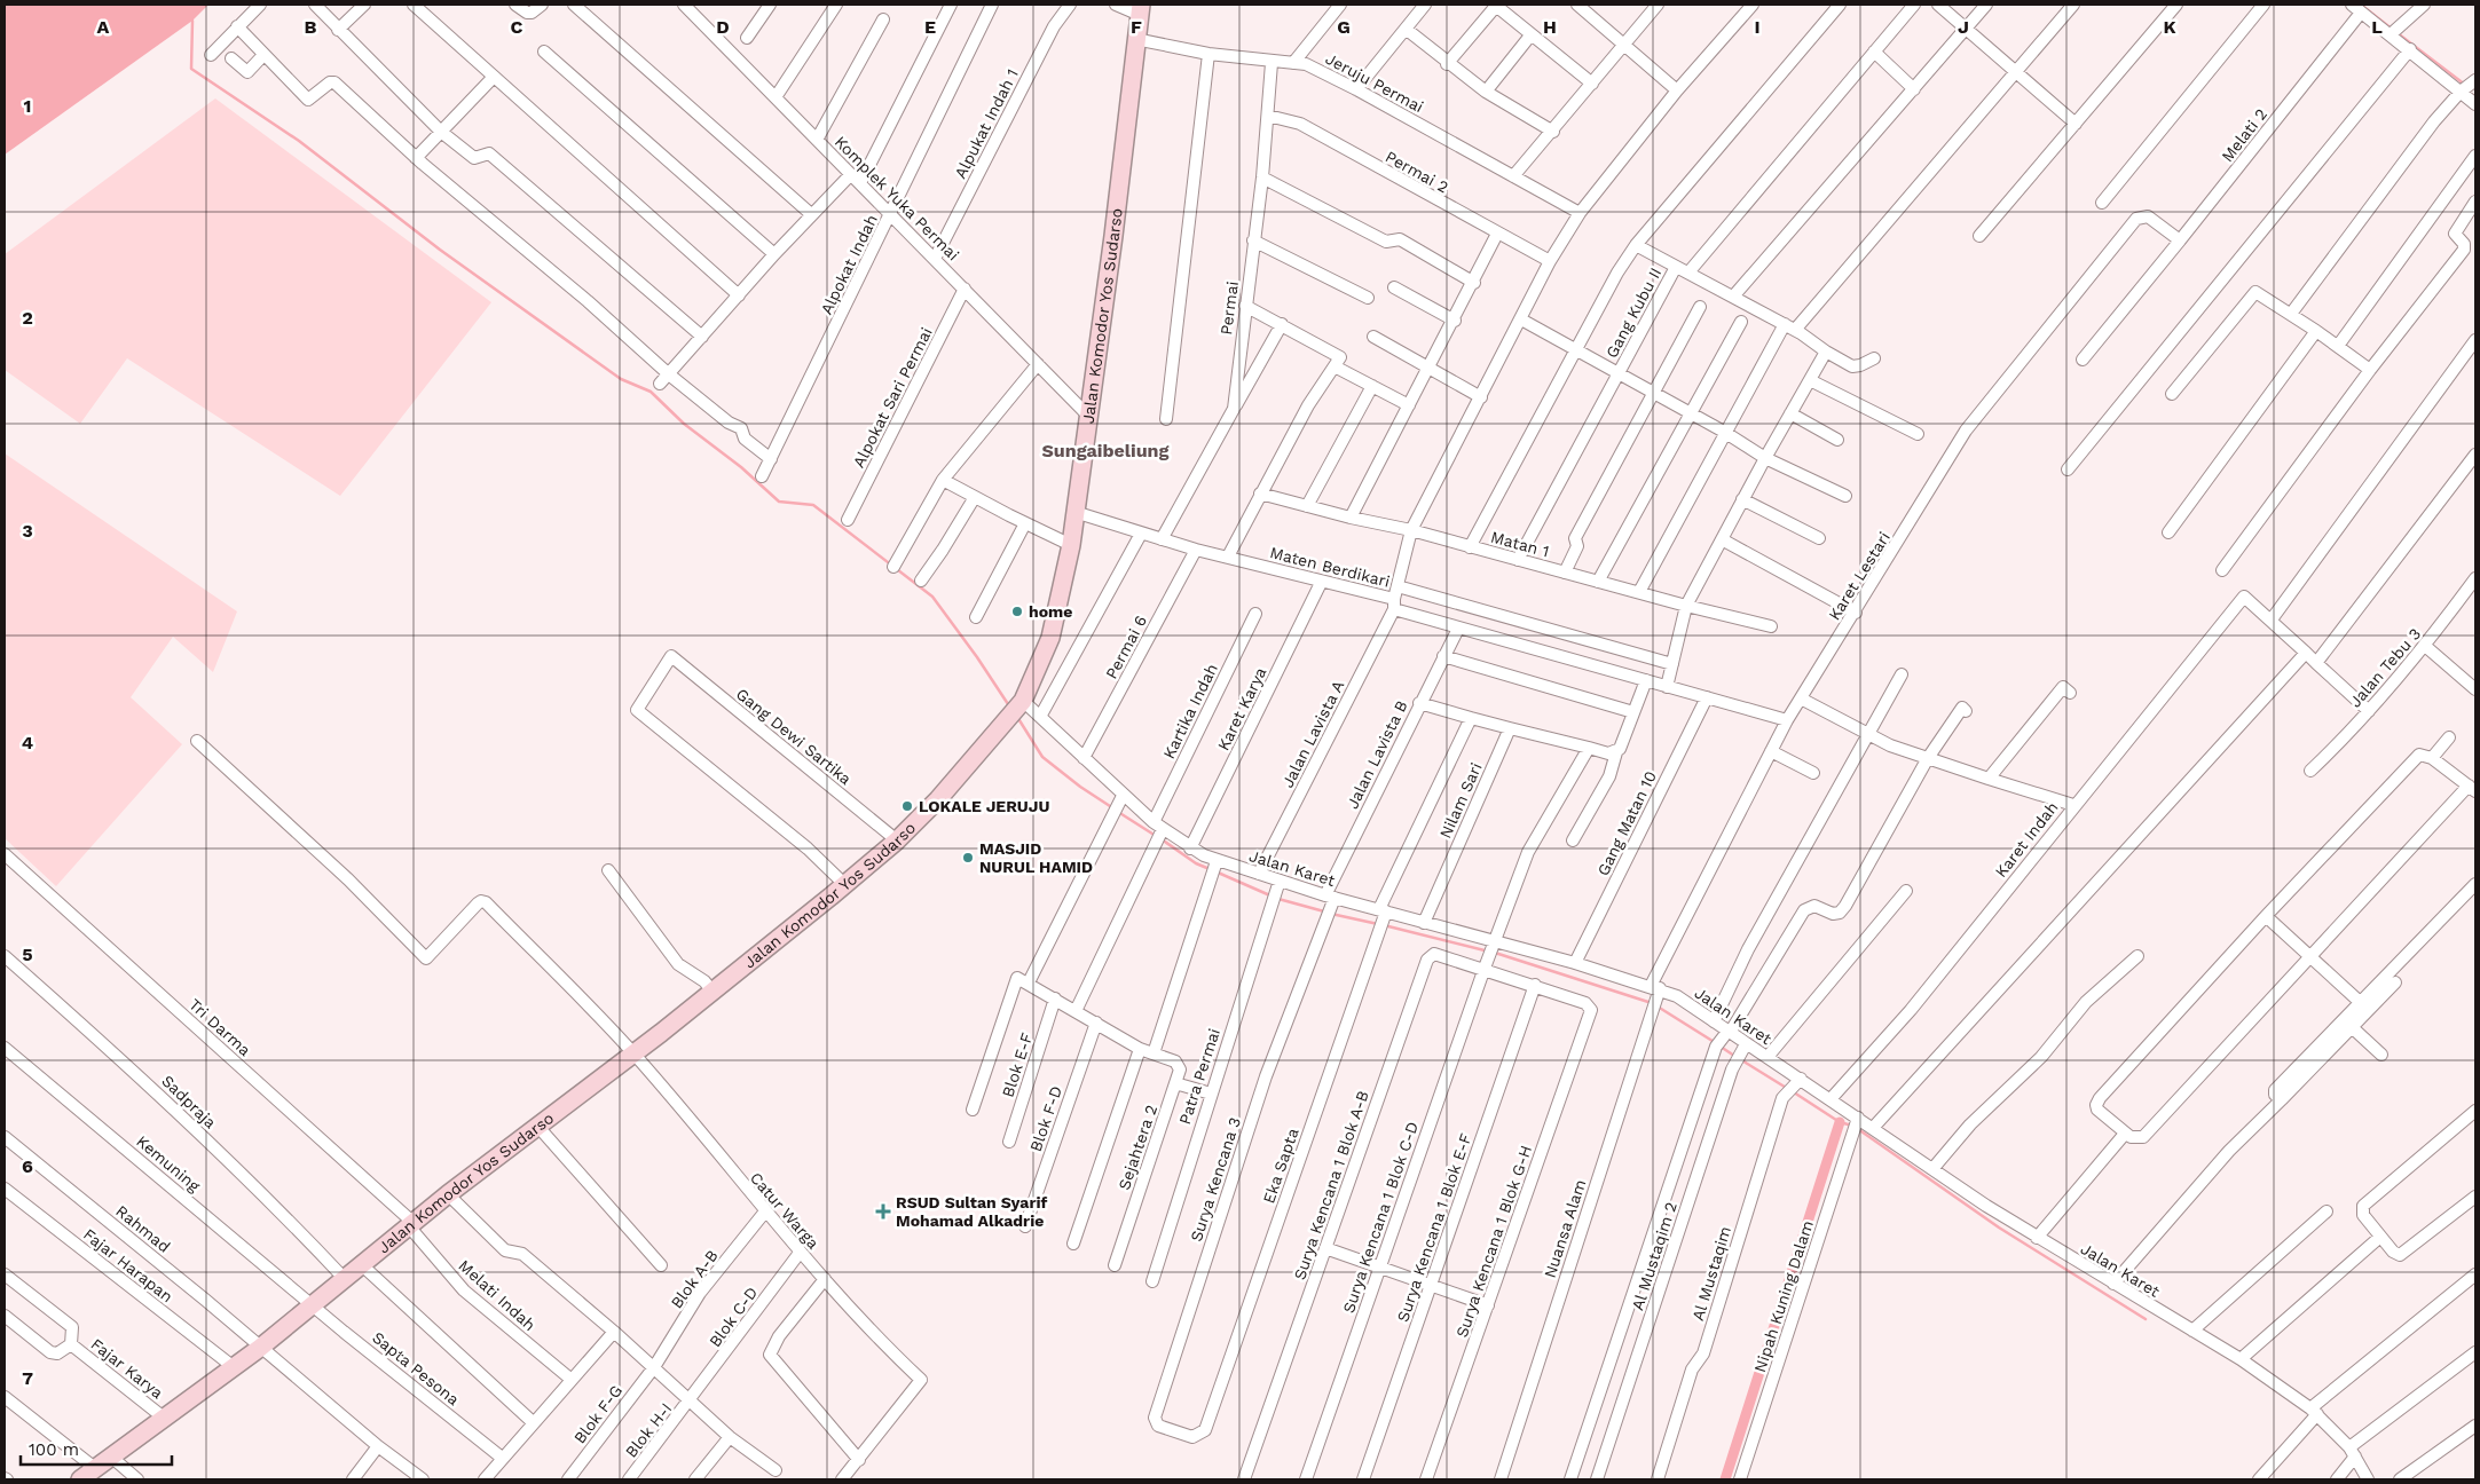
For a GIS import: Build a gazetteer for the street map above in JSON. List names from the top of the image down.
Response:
{
  "streets": {
    "street": [
      "Jeruju Permai",
      "Alpukat Indah 1",
      "Melati 2",
      "Permai 2",
      "Komplek Yuka Permai",
      "Alpokat Indah",
      "Permai",
      "Gang Kubu II",
      "Jalan Komodor Yos Sudarso",
      "Alpokat Sari Permai",
      "Matan 1",
      "Maten Berdikari",
      "Karet Lestari",
      "Permai 6",
      "Jalan Tebu 3",
      "Karet Karya",
      "Kartika Indah",
      "Jalan Lavista A",
      "Gang Dewi Sartika",
      "Jalan Lavista B",
      "Nilam Sari",
      "Gang Matan 10",
      "Karet Indah",
      "Jalan Karet",
      "Tri Darma",
      "Blok E-F",
      "Patra Permai",
      "Sadpraja",
      "Blok F-D",
      "Sejahtera 2",
      "Kemuning",
      "Eka Sapta",
      "Surya Kencana 3",
      "Surya Kencana 1 Blok A-B",
      "Catur Warga",
      "Surya Kencana 1 Blok C-D",
      "Surya Kencana 1 Blok E-F",
      "Rahmad",
      "Nuansa Alam",
      "Surya Kencana 1 Blok G-H",
      "Al Mustaqim 2",
      "Fajar Harapan",
      "Al Mustaqim",
      "Blok A-B",
      "Melati Indah",
      "Nipah Kuning Dalam",
      "Blok C-D",
      "Fajar Karya",
      "Sapta Pesona",
      "Blok F-G",
      "Blok H-I"
    ]
  },
  "crossings": [
    ["Jeruju Permai", "Permai"],
    ["Jeruju Permai", "Jalan Komodor Yos Sudarso"],
    ["Jeruju Permai", "Jalan Lavista A"],
    ["Alpukat Indah 1", "Komplek Yuka Permai"],
    ["Melati 2", "Karet Lestari"],
    ["Permai 2", "Permai"],
    ["Permai 2", "Jalan Lavista A"],
    ["Komplek Yuka Permai", "Alpokat Indah"],
    ["Komplek Yuka Permai", "Jalan Komodor Yos Sudarso"],
    ["Komplek Yuka Permai", "Alpokat Sari Permai"],
    ["Permai", "Maten Berdikari"],
    ["Gang Kubu II", "Matan 1"],
    ["Jalan Komodor Yos Sudarso", "Maten Berdikari"],
    ["Jalan Komodor Yos Sudarso", "Gang Dewi Sartika"],
    ["Jalan Komodor Yos Sudarso", "Jalan Karet"],
    ["Jalan Komodor Yos Sudarso", "Tri Darma"],
    ["Jalan Komodor Yos Sudarso", "Sadpraja"],
    ["Jalan Komodor Yos Sudarso", "Kemuning"],
    ["Jalan Komodor Yos Sudarso", "Catur Warga"],
    ["Jalan Komodor Yos Sudarso", "Rahmad"],
    ["Jalan Komodor Yos Sudarso", "Fajar Harapan"],
    ["Jalan Komodor Yos Sudarso", "Melati Indah"],
    ["Jalan Komodor Yos Sudarso", "Fajar Karya"],
    ["Jalan Komodor Yos Sudarso", "Sapta Pesona"],
    ["Matan 1", "Jalan Lavista A"],
    ["Maten Berdikari", "Karet Lestari"],
    ["Maten Berdikari", "Permai 6"],
    ["Maten Berdikari", "Karet Karya"],
    ["Maten Berdikari", "Jalan Lavista A"],
    ["Maten Berdikari", "Jalan Lavista B"],
    ["Maten Berdikari", "Gang Matan 10"],
    ["Karet Lestari", "Jalan Karet"],
    ["Karet Lestari", "Nuansa Alam"],
    ["Permai 6", "Jalan Karet"],
    ["Karet Karya", "Jalan Karet"],
    ["Kartika Indah", "Jalan Karet"],
    ["Jalan Lavista A", "Jalan Karet"],
    ["Jalan Lavista B", "Jalan Karet"],
    ["Jalan Lavista B", "Surya Kencana 3"],
    ["Nilam Sari", "Jalan Karet"],
    ["Gang Matan 10", "Jalan Karet"],
    ["Karet Indah", "Jalan Karet"],
    ["Jalan Karet", "Patra Permai"],
    ["Jalan Karet", "Eka Sapta"],
    ["Jalan Karet", "Surya Kencana 3"],
    ["Jalan Karet", "Surya Kencana 1 Blok C-D"],
    ["Jalan Karet", "Nuansa Alam"],
    ["Jalan Karet", "Al Mustaqim 2"],
    ["Jalan Karet", "Al Mustaqim"],
    ["Jalan Karet", "Nipah Kuning Dalam"],
    ["Tri Darma", "Melati Indah"],
    ["Kemuning", "Sapta Pesona"],
    ["Eka Sapta", "Surya Kencana 3"],
    ["Surya Kencana 1 Blok A-B", "Surya Kencana 1 Blok C-D"],
    ["Surya Kencana 1 Blok A-B", "Surya Kencana 1 Blok E-F"],
    ["Surya Kencana 1 Blok A-B", "Surya Kencana 1 Blok G-H"],
    ["Catur Warga", "Blok A-B"],
    ["Catur Warga", "Blok C-D"],
    ["Blok A-B", "Blok F-G"],
    ["Blok C-D", "Blok H-I"]
  ],
  "districts": ["Sungaibeliung"],
  "places": {
    "other": ["home", "LOKALE JERUJU", "MASJID NURUL HAMID"],
    "health": ["RSUD Sultan Syarif Mohamad Alkadrie"]
  },
  "scale_bar": "100 m",
  "grid": {
    "columns": [
      "A",
      "B",
      "C",
      "D",
      "E",
      "F",
      "G",
      "H",
      "I",
      "J",
      "K",
      "L"
    ],
    "rows": [
      "1",
      "2",
      "3",
      "4",
      "5",
      "6",
      "7"
    ]
  }
}
